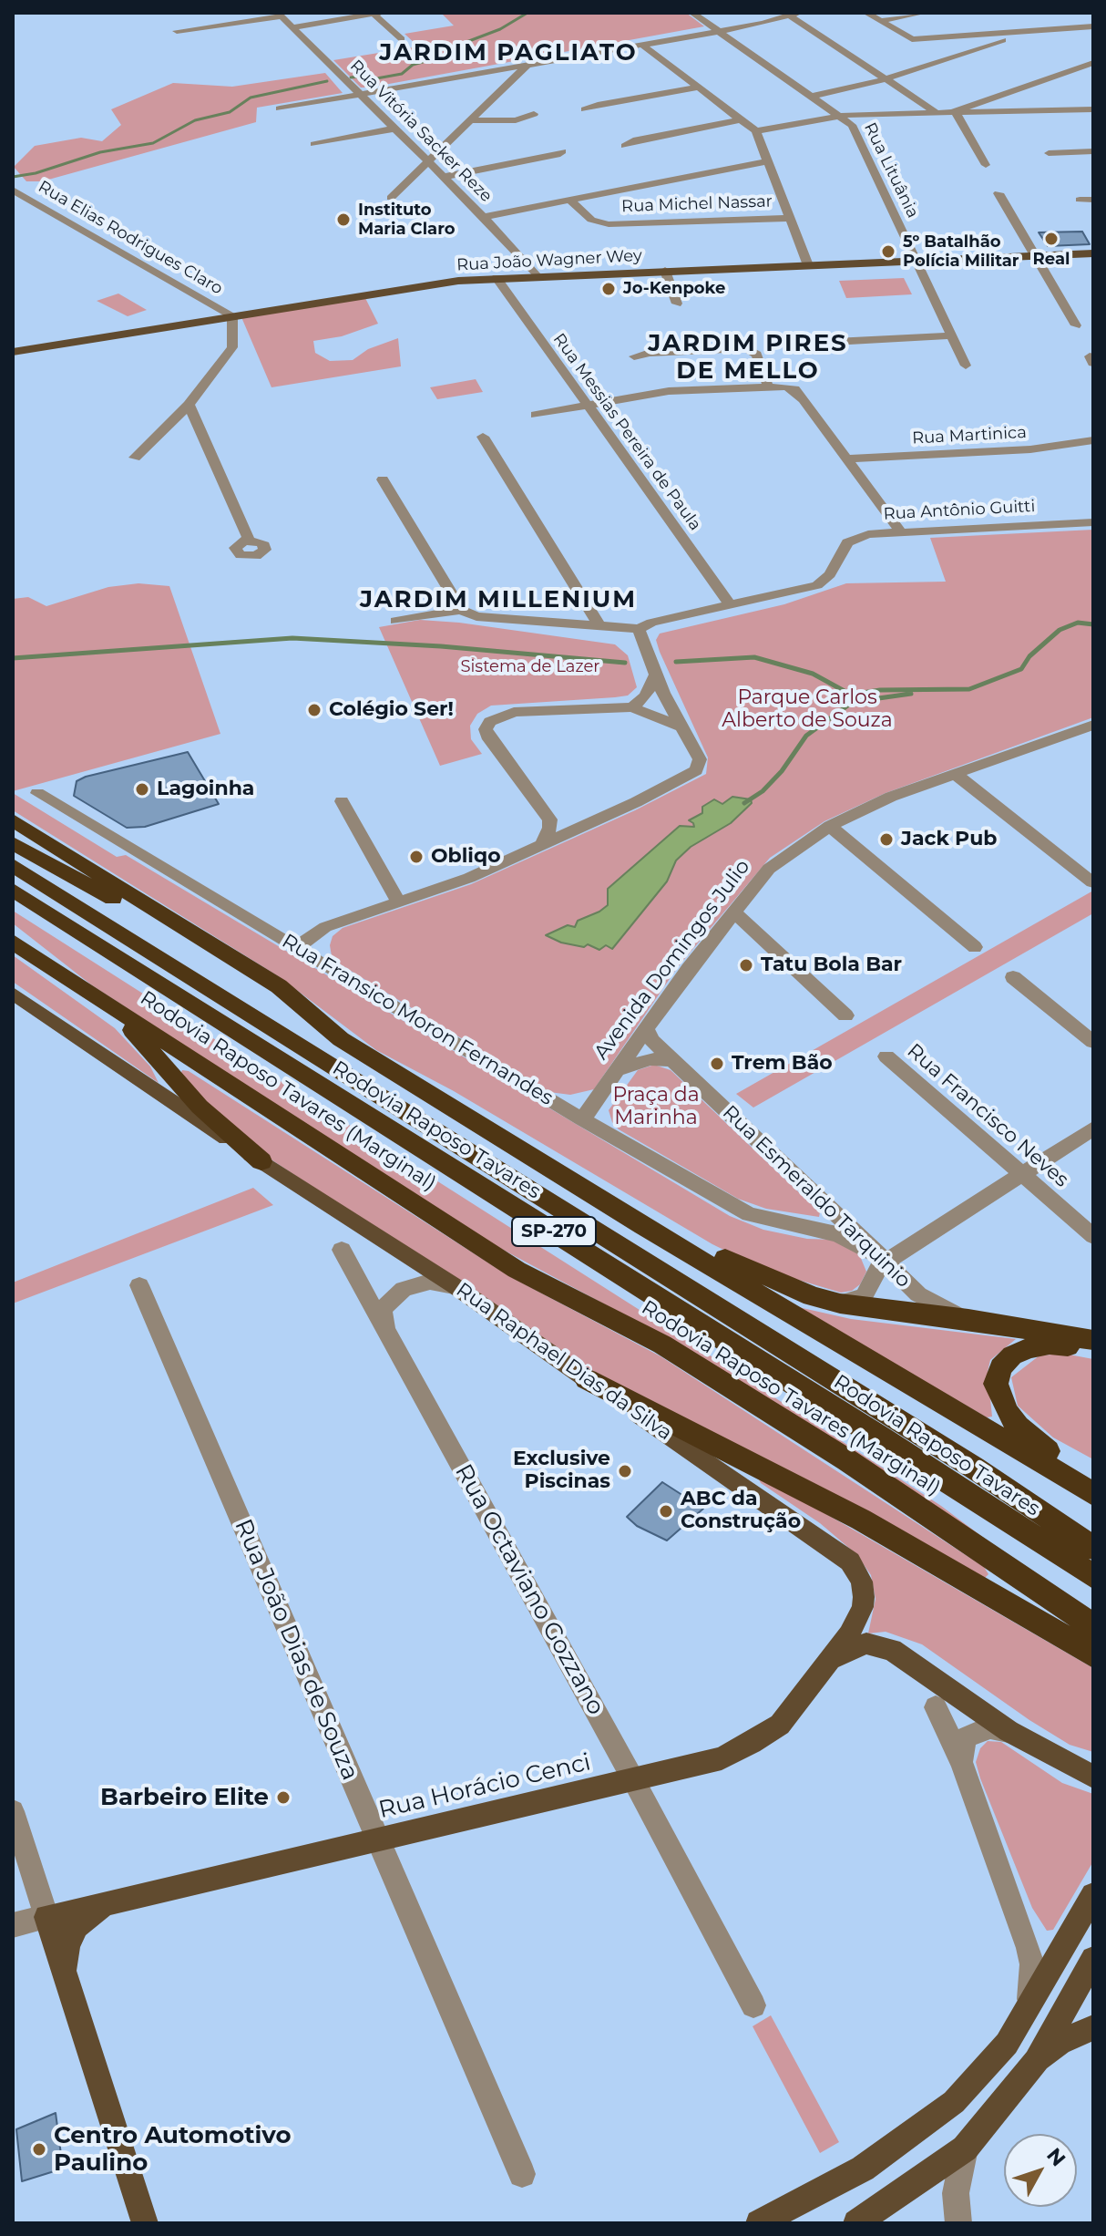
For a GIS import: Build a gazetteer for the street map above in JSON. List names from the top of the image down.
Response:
{
  "streets": {
    "highway": ["Rodovia Raposo Tavares (Marginal)", "Rodovia Raposo Tavares", "SP-270"],
    "main road": ["Rua João Wagner Wey", "Rua Raphael Dias da Silva", "Rua Horácio Cenci"],
    "street": [
      "Rua Vitória Sacker Reze",
      "Rua Lituânia",
      "Rua Michel Nassar",
      "Rua Elias Rodrigues Claro",
      "Rua Messias Pereira de Paula",
      "Rua Martinica",
      "Rua Antônio Guitti",
      "Avenida Domingos Julio",
      "Rua Fransico Moron Fernandes",
      "Rua Francisco Neves",
      "Rua Esmeraldo Tarquinio",
      "Rua Octaviano Gozzano",
      "Rua João Dias de Souza"
    ]
  },
  "crossings": [
    ["Rua Vitória Sacker Reze", "Rua João Wagner Wey"],
    ["Rua Lituânia", "Rua João Wagner Wey"],
    ["Rua Elias Rodrigues Claro", "Rua João Wagner Wey"],
    ["Rua João Wagner Wey", "Rua Messias Pereira de Paula"],
    ["Rua Messias Pereira de Paula", "Rua Antônio Guitti"],
    ["Avenida Domingos Julio", "Rua Fransico Moron Fernandes"],
    ["Avenida Domingos Julio", "Rua Esmeraldo Tarquinio"],
    ["Rua Fransico Moron Fernandes", "Rua Esmeraldo Tarquinio"],
    ["Rua Raphael Dias da Silva", "Rua Horácio Cenci"],
    ["Rua Octaviano Gozzano", "Rua Horácio Cenci"],
    ["Rua João Dias de Souza", "Rua Horácio Cenci"]
  ],
  "districts": ["JARDIM PAGLIATO", "JARDIM PIRES DE MELLO", "JARDIM MILLENIUM"],
  "parks": ["Sistema de Lazer", "Parque Carlos Alberto de Souza", "Praça da Marinha"],
  "places": [
    "Instituto Maria Claro",
    "Real",
    "5º Batalhão Polícia Militar",
    "Jo-Kenpoke",
    "Colégio Ser!",
    "Lagoinha",
    "Jack Pub",
    "Obliqo",
    "Tatu Bola Bar",
    "Trem Bão",
    "Exclusive Piscinas",
    "ABC da Construção",
    "Barbeiro Elite",
    "Centro Automotivo Paulino"
  ],
  "north": "top right"
}
